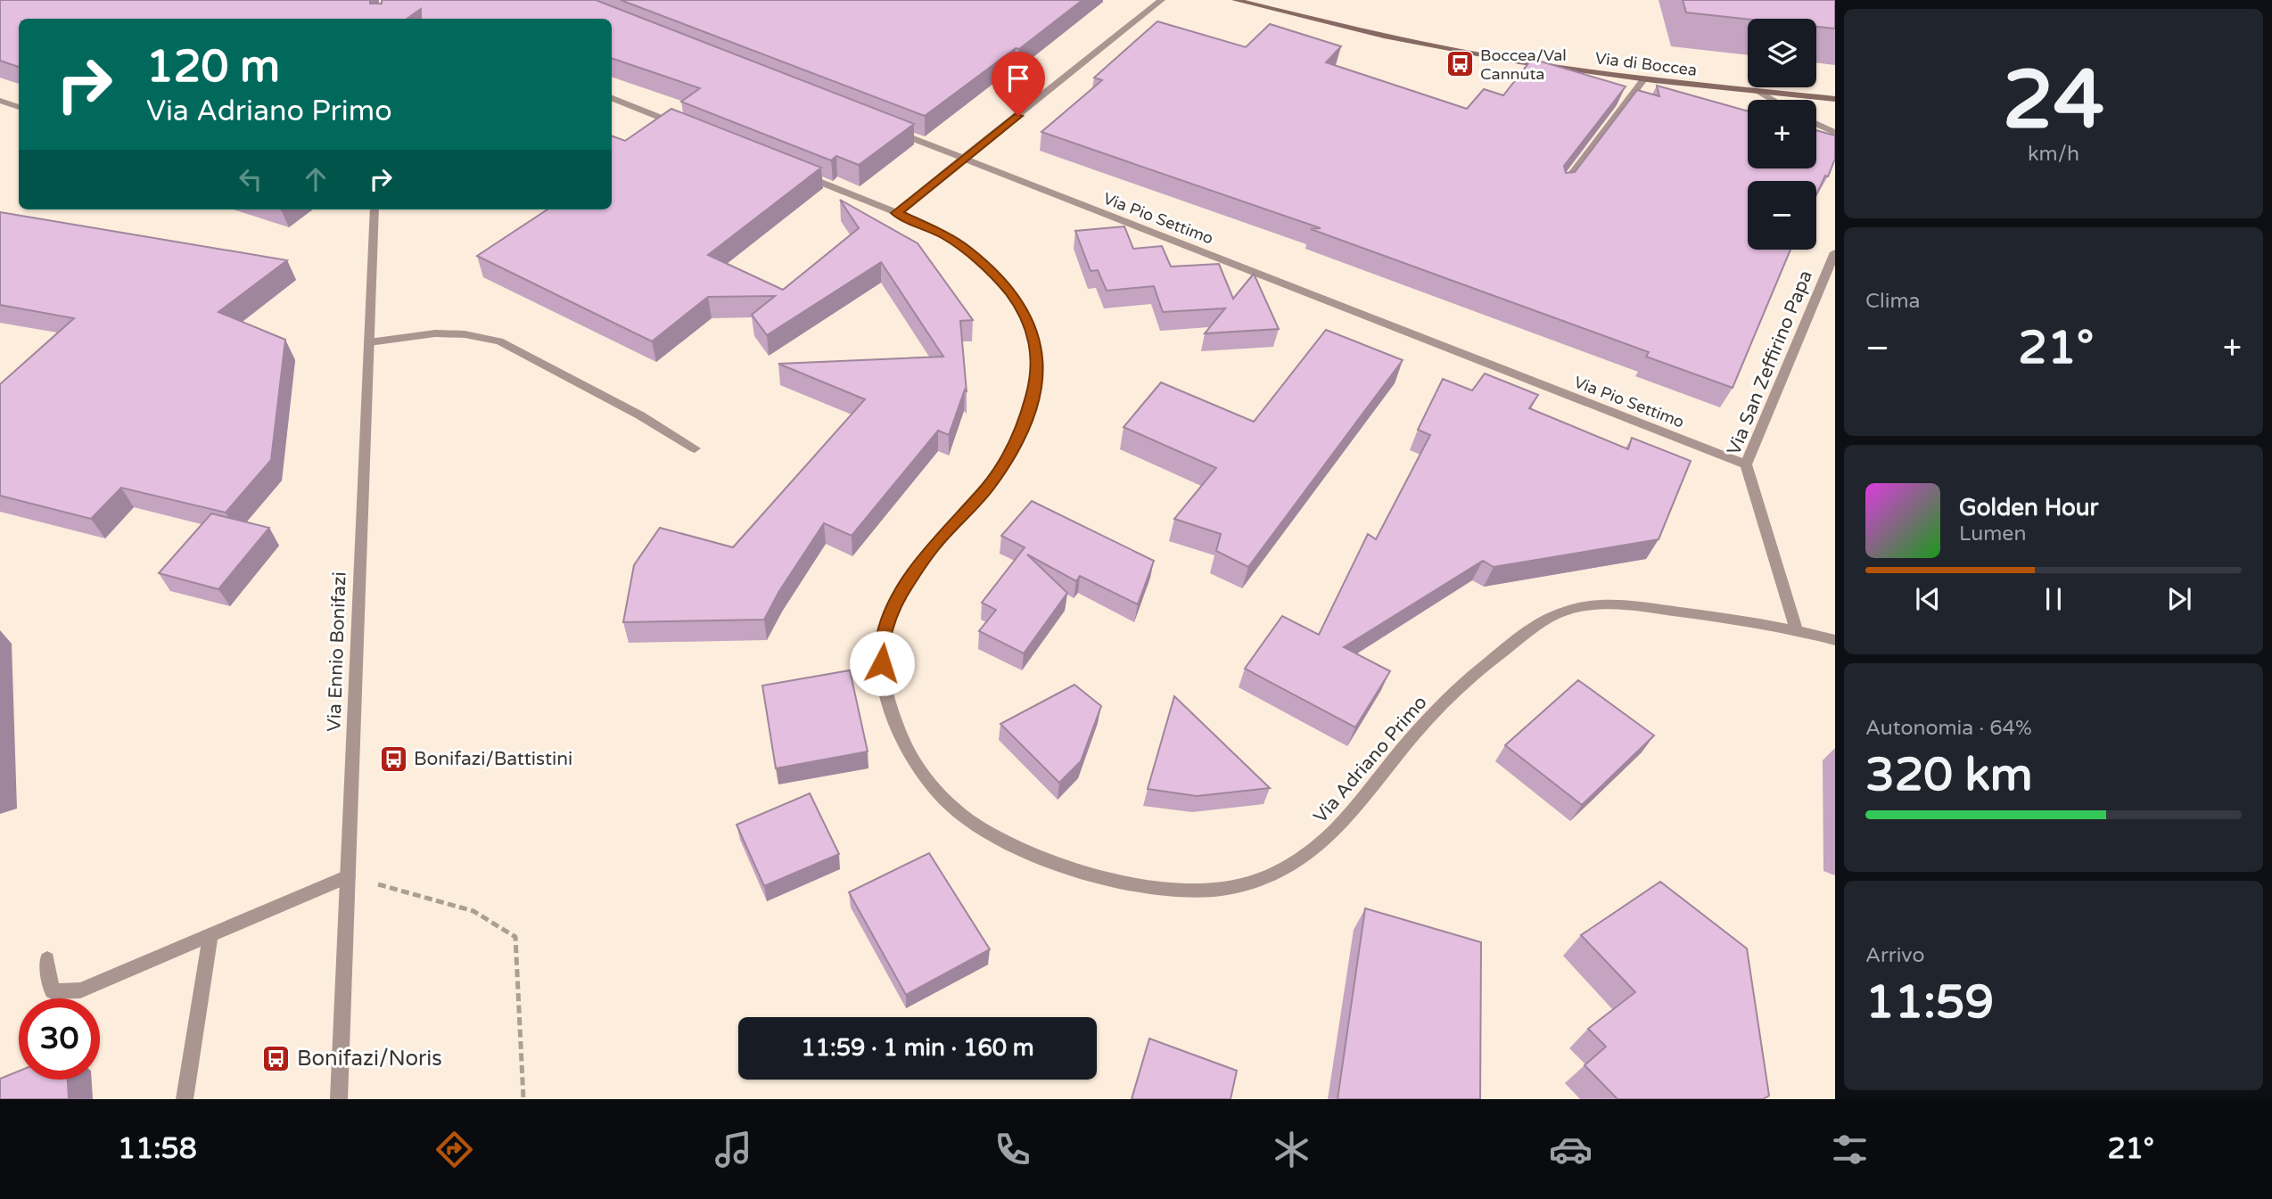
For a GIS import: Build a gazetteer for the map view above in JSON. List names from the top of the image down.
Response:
{
  "streets": {
    "main road": ["Via di Boccea"],
    "street": [
      "Via Pio Settimo",
      "Via San Zeffirino Papa",
      "Via Ennio Bonifazi",
      "Via Adriano Primo"
    ]
  },
  "crossings": [
    ["Via Pio Settimo", "Via San Zeffirino Papa"],
    ["Via San Zeffirino Papa", "Via Adriano Primo"]
  ],
  "places": {
    "bus stop": ["Boccea/Val Cannuta", "Bonifazi/Battistini", "Bonifazi/Noris"]
  },
  "page": {
    "tile": [
      ["24", "km/h"],
      "Clima",
      ["Autonomia · 64%", "320 km"],
      ["Arrivo", "11:59"]
    ],
    "map_buttons": ["+", "−"],
    "turn": ["120 m", "Via Adriano Primo"],
    "heat": ["−", "21°", "+"],
    "song": ["Golden Hour", "Lumen"],
    "limit": "30",
    "trip": "11:59 · 1 min · 160 m",
    "tabs": ["11:58", "21°"]
  }
}
